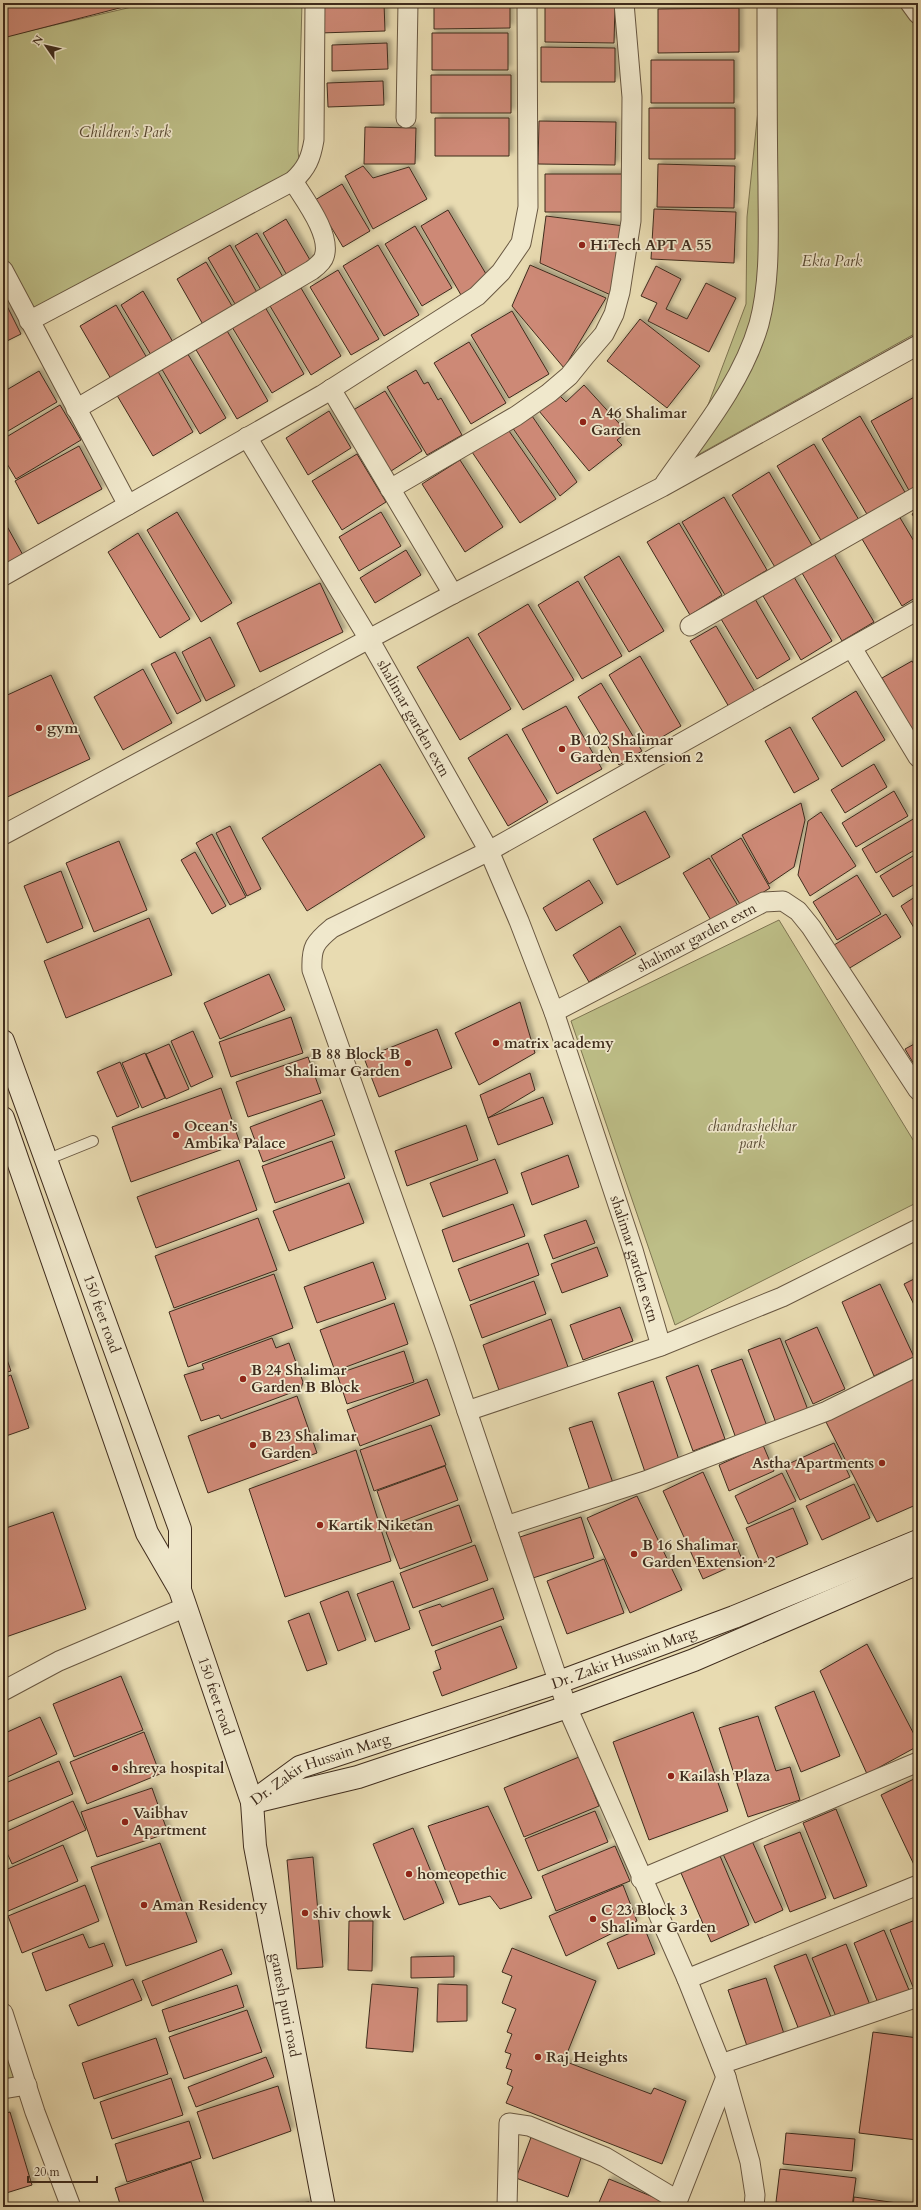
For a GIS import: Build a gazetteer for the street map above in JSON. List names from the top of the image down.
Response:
{
  "streets": {
    "street": [
      "shalimar garden extn",
      "150 feet road",
      "Dr. Zakir Hussain Marg",
      "ganesh puri road"
    ]
  },
  "crossings": [
    ["150 feet road", "Dr. Zakir Hussain Marg"],
    ["150 feet road", "ganesh puri road"],
    ["Dr. Zakir Hussain Marg", "ganesh puri road"]
  ],
  "parks": ["Children's Park", "Ekta Park", "chandrashekhar park"],
  "places": [
    "HiTech APT A 55",
    "A 46 Shalimar Garden",
    "gym",
    "B 102 Shalimar Garden Extension 2",
    "matrix academy",
    "B 88 Block B Shalimar Garden",
    "Ocean's Ambika Palace",
    "B 24 Shalimar Garden B Block",
    "B 23 Shalimar Garden",
    "Astha Apartments",
    "Kartik Niketan",
    "B 16 Shalimar Garden Extension 2",
    "shreya hospital",
    "Kailash Plaza",
    "Vaibhav Apartment",
    "homeopethic",
    "Aman Residency",
    "shiv chowk",
    "C 23 Block 3 Shalimar Garden",
    "Raj Heights"
  ],
  "scale_bar": "20 m",
  "north": "top left"
}
